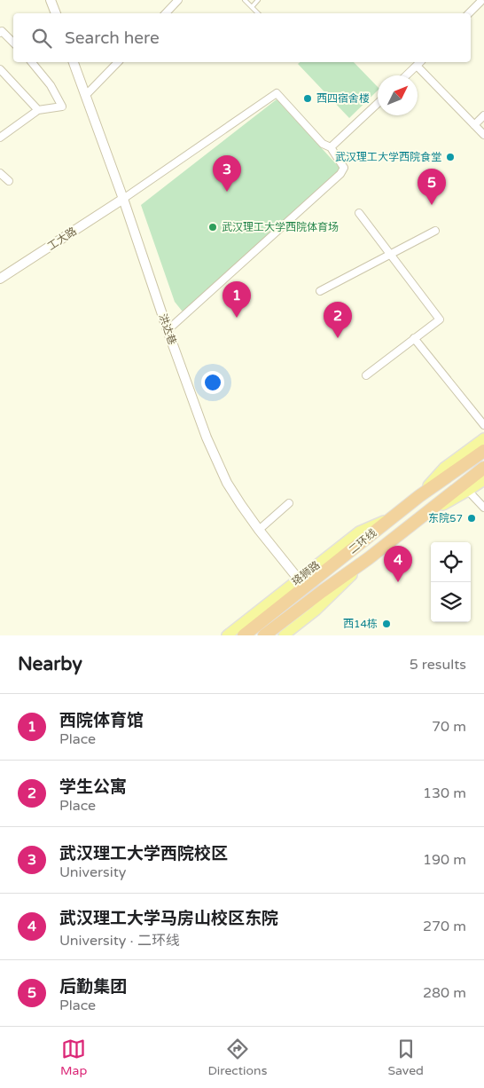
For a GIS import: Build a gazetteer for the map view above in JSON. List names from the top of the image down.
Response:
{
  "streets": {
    "highway": ["二环线"],
    "main road": ["珞狮路"],
    "street": ["工大路", "洪达巷"]
  },
  "crossings": [
    ["工大路", "洪达巷"],
    ["洪达巷", "珞狮路"],
    ["二环线", "珞狮路"]
  ],
  "places": [
    "西四宿舍楼",
    "武汉理工大学西院食堂",
    "武汉理工大学西院体育场",
    "东院57",
    "西14栋"
  ],
  "north": "top right",
  "page": {
    "search": "Search here",
    "pins": [
      "3",
      "5",
      "1",
      "2",
      "4"
    ],
    "heading": ["Nearby", "5 results"],
    "list": [
      {
        "mark": "1",
        "name": "西院体育馆",
        "note": "Place",
        "value": "70 m"
      },
      {
        "mark": "2",
        "name": "学生公寓",
        "note": "Place",
        "value": "130 m"
      },
      {
        "mark": "3",
        "name": "武汉理工大学西院校区",
        "note": "University",
        "value": "190 m"
      },
      {
        "mark": "4",
        "name": "武汉理工大学马房山校区东院",
        "note": "University · 二环线",
        "value": "270 m"
      },
      {
        "mark": "5",
        "name": "后勤集团",
        "note": "Place",
        "value": "280 m"
      }
    ],
    "nav": ["Map", "Directions", "Saved"]
  }
}
